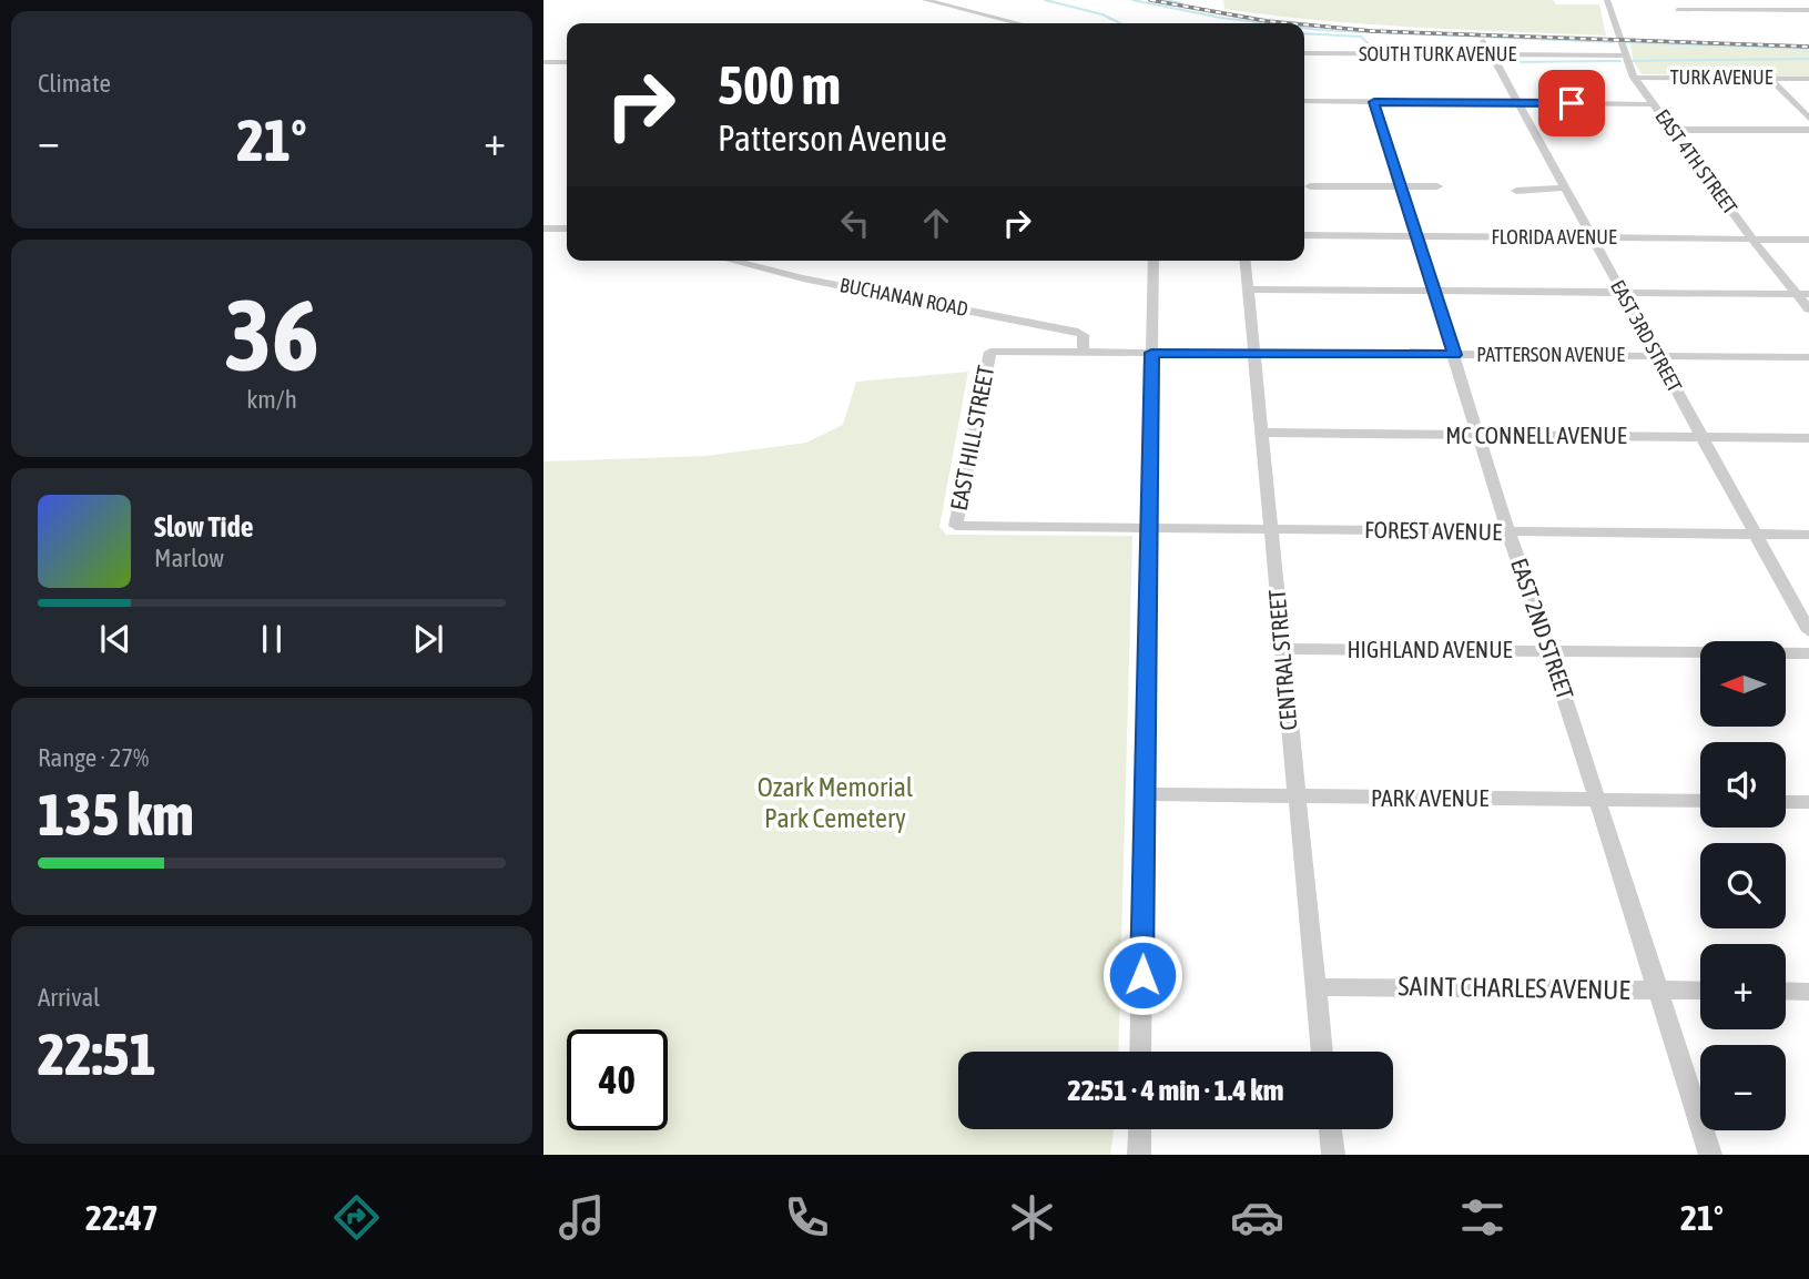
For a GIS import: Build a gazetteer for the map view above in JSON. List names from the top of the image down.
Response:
{
  "streets": {
    "street": [
      "SOUTH TURK AVENUE",
      "TURK AVENUE",
      "EAST 4TH STREET",
      "FLORIDA AVENUE",
      "BUCHANAN ROAD",
      "EAST 3RD STREET",
      "PATTERSON AVENUE",
      "MC CONNELL AVENUE",
      "EAST HILL STREET",
      "FOREST AVENUE",
      "EAST 2ND STREET",
      "HIGHLAND AVENUE",
      "CENTRAL STREET",
      "PARK AVENUE",
      "SAINT CHARLES AVENUE"
    ]
  },
  "crossings": [
    ["SOUTH TURK AVENUE", "EAST 4TH STREET"],
    ["SOUTH TURK AVENUE", "EAST 3RD STREET"],
    ["TURK AVENUE", "EAST 4TH STREET"],
    ["EAST 4TH STREET", "FLORIDA AVENUE"],
    ["FLORIDA AVENUE", "EAST 3RD STREET"],
    ["FLORIDA AVENUE", "EAST 2ND STREET"],
    ["BUCHANAN ROAD", "PATTERSON AVENUE"],
    ["EAST 3RD STREET", "PATTERSON AVENUE"],
    ["EAST 3RD STREET", "MC CONNELL AVENUE"],
    ["EAST 3RD STREET", "FOREST AVENUE"],
    ["PATTERSON AVENUE", "EAST HILL STREET"],
    ["PATTERSON AVENUE", "EAST 2ND STREET"],
    ["PATTERSON AVENUE", "CENTRAL STREET"],
    ["MC CONNELL AVENUE", "EAST 2ND STREET"],
    ["MC CONNELL AVENUE", "CENTRAL STREET"],
    ["EAST HILL STREET", "FOREST AVENUE"],
    ["FOREST AVENUE", "EAST 2ND STREET"],
    ["FOREST AVENUE", "CENTRAL STREET"],
    ["EAST 2ND STREET", "HIGHLAND AVENUE"],
    ["EAST 2ND STREET", "PARK AVENUE"],
    ["EAST 2ND STREET", "SAINT CHARLES AVENUE"],
    ["HIGHLAND AVENUE", "CENTRAL STREET"],
    ["CENTRAL STREET", "PARK AVENUE"],
    ["CENTRAL STREET", "SAINT CHARLES AVENUE"]
  ],
  "parks": ["Ozark Memorial Park Cemetery"],
  "north": "left",
  "page": {
    "tile": [
      "Climate",
      ["36", "km/h"],
      ["Range · 27%", "135 km"],
      ["Arrival", "22:51"]
    ],
    "turn": ["500 m", "Patterson Avenue"],
    "heat": ["−", "21°", "+"],
    "song": ["Slow Tide", "Marlow"],
    "map_buttons": ["+", "−"],
    "limit": "40",
    "trip": "22:51 · 4 min · 1.4 km",
    "tabs": ["22:47", "21°"]
  }
}
